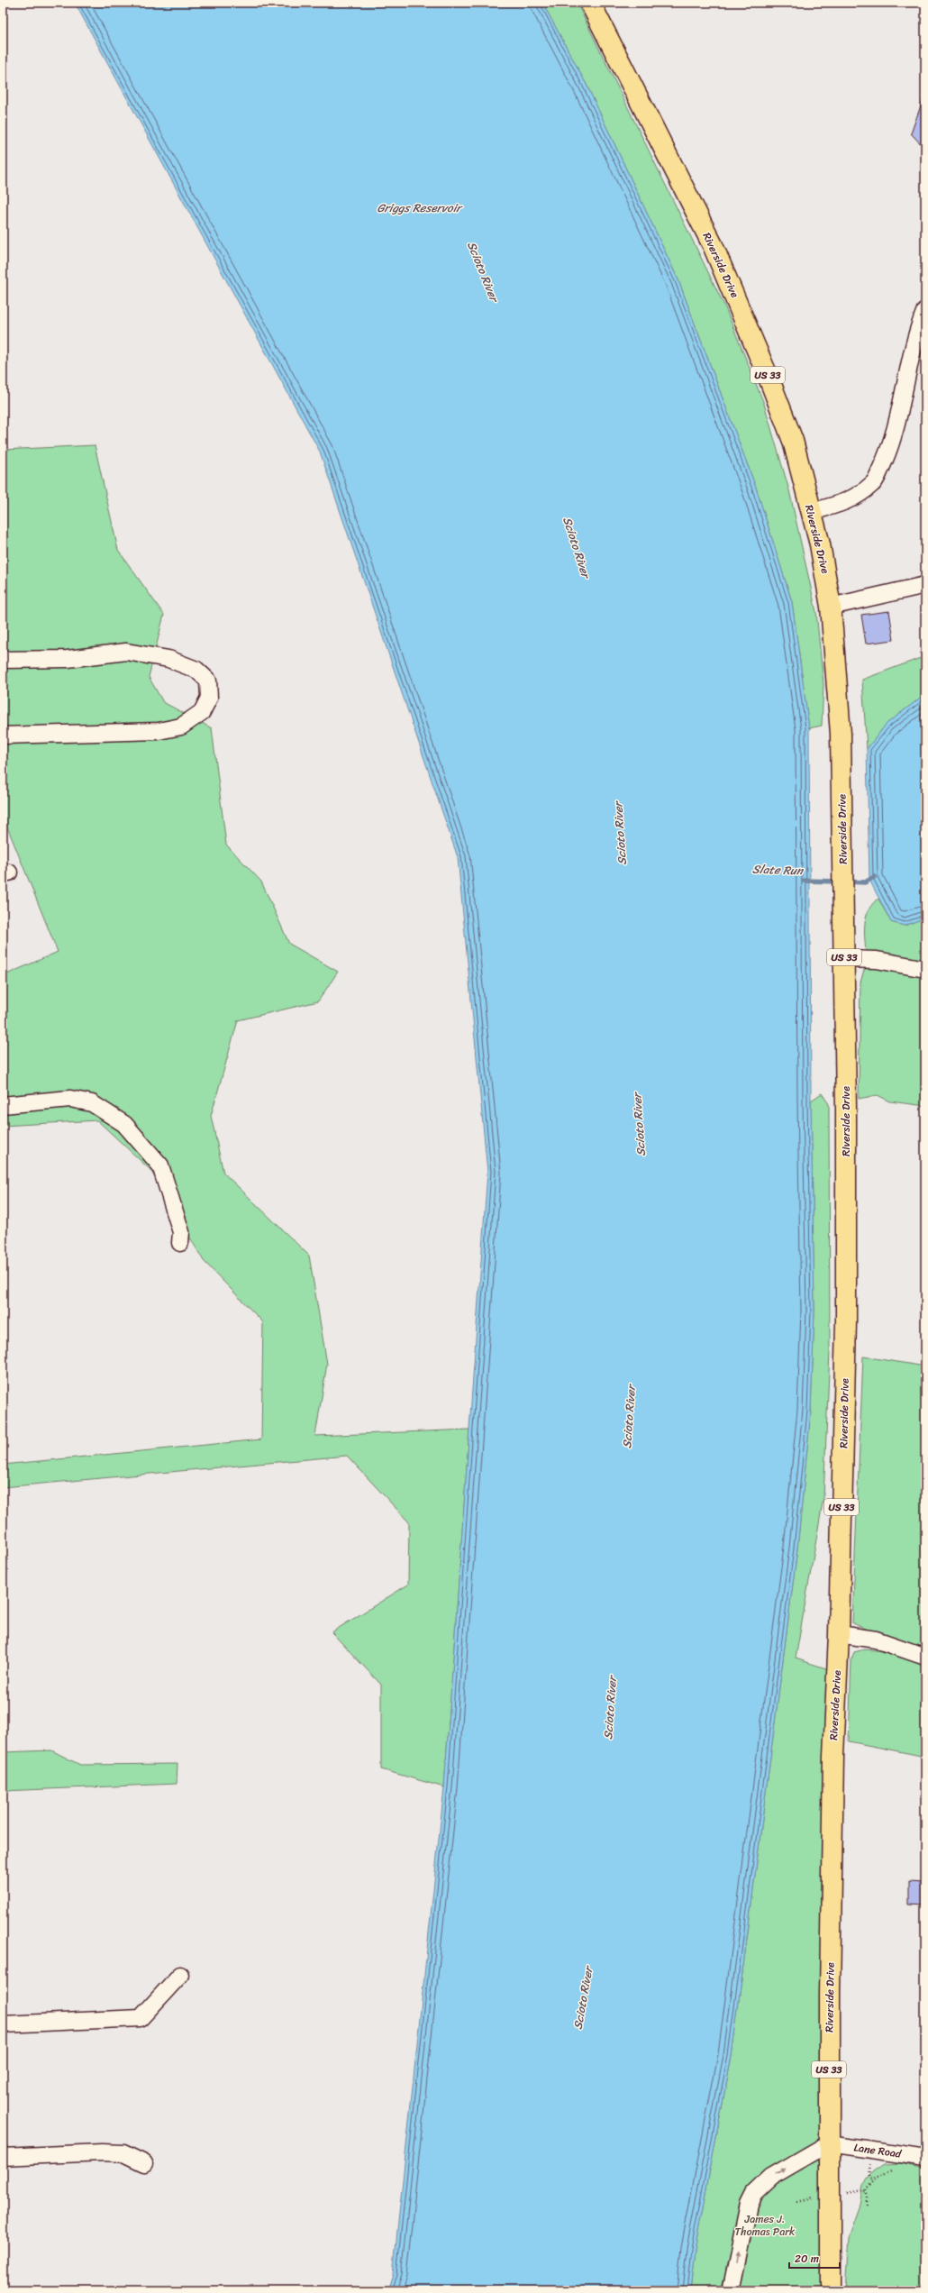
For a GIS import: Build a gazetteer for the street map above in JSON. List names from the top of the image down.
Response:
{
  "streets": {
    "main road": ["Riverside Drive", "US 33"],
    "street": ["Lane Road"]
  },
  "crossings": [
    ["Riverside Drive", "Lane Road"]
  ],
  "water": ["Griggs Reservoir", "Scioto River", "Slate Run"],
  "parks": ["James J. Thomas Park"],
  "scale_bar": "20 m"
}
